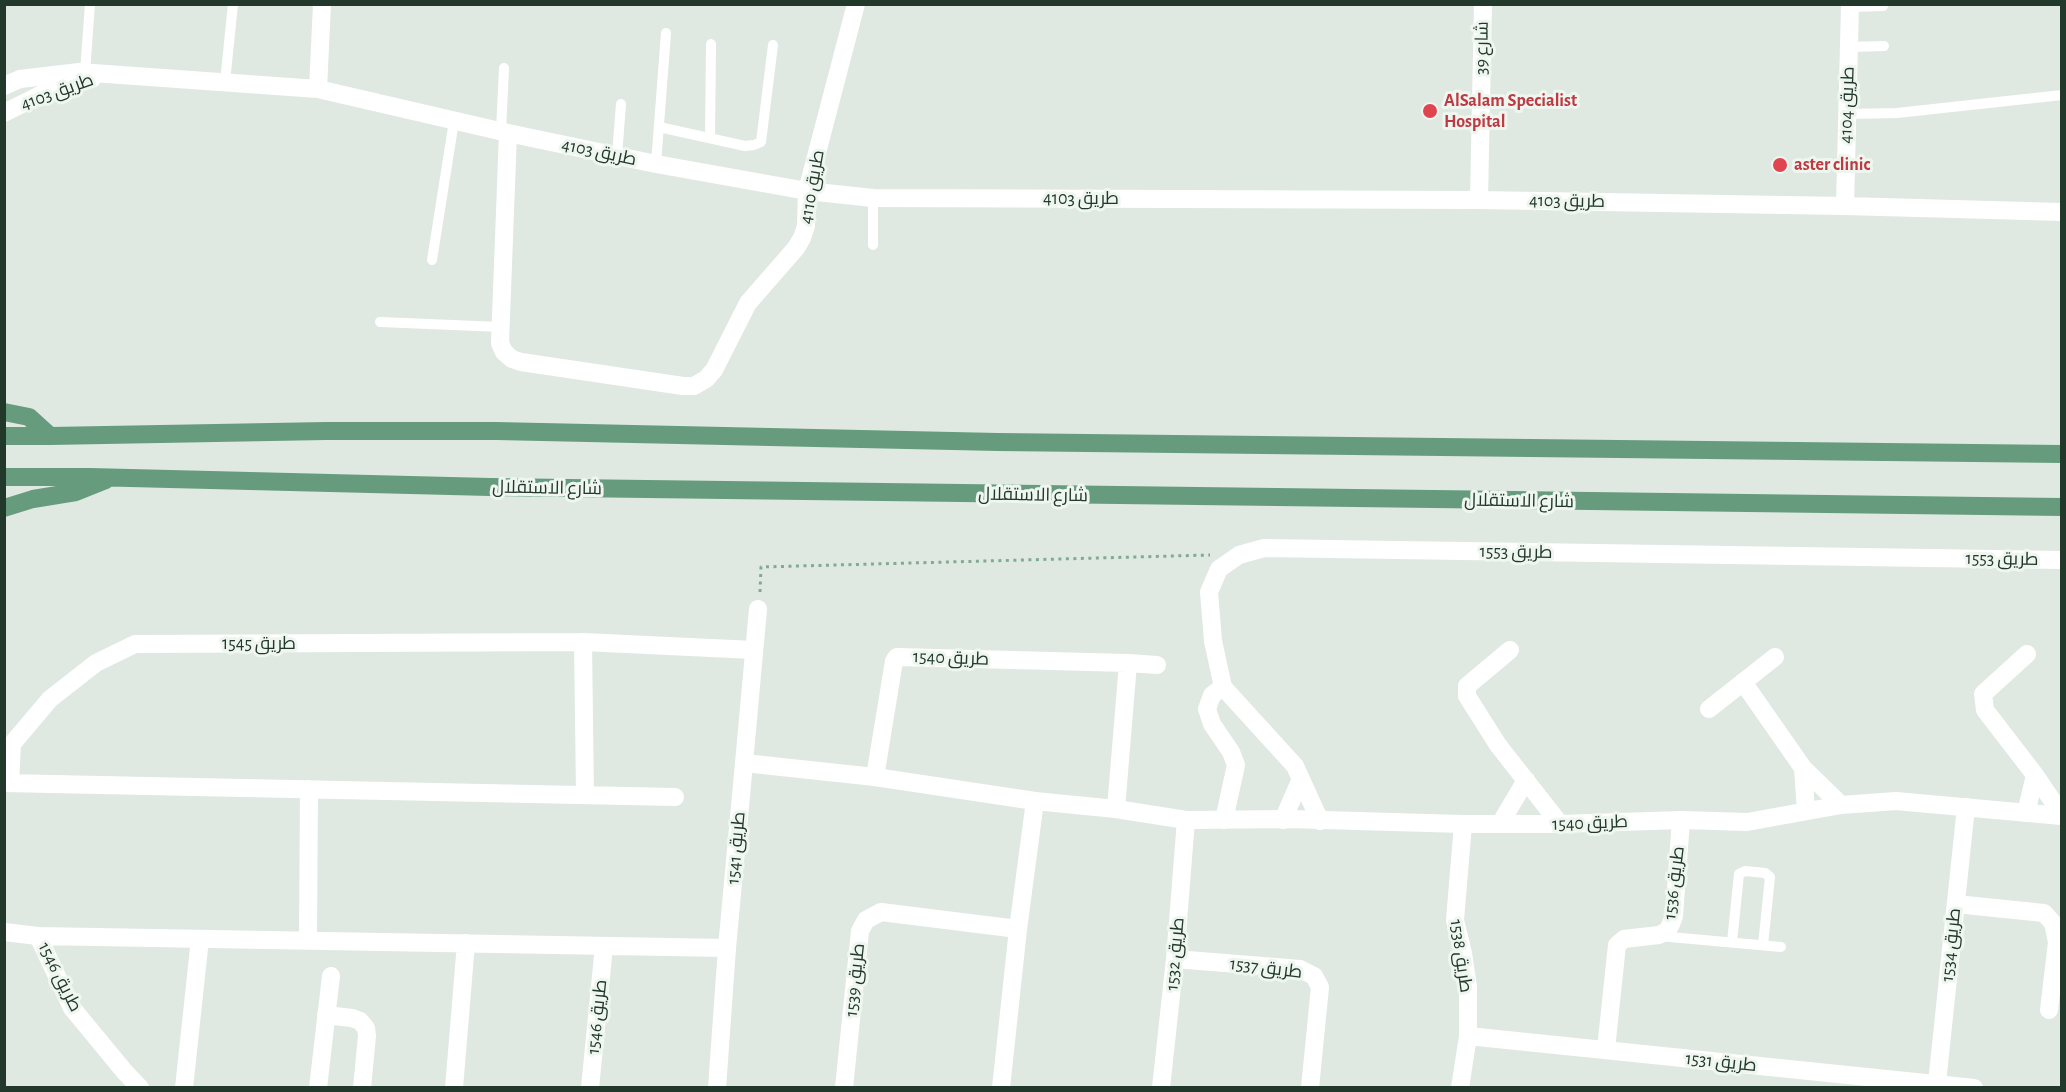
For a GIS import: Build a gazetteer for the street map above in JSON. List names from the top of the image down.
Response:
{
  "streets": {
    "main road": ["شارع الاستقلال"],
    "street": [
      "شارع 39",
      "طريق 4103",
      "طريق 4104",
      "طريق 4110",
      "طريق 1553",
      "طريق 1545",
      "طريق 1540",
      "طريق 1541",
      "طريق 1536",
      "طريق 1534",
      "طريق 1532",
      "طريق 1538",
      "طريق 1537",
      "طريق 1546",
      "طريق 1539",
      "طريق 1531"
    ]
  },
  "crossings": [
    ["شارع 39", "طريق 4103"],
    ["طريق 4103", "طريق 4104"],
    ["طريق 4103", "طريق 4110"],
    ["طريق 1553", "طريق 1540"],
    ["طريق 1545", "طريق 1541"],
    ["طريق 1540", "طريق 1541"],
    ["طريق 1540", "طريق 1536"],
    ["طريق 1540", "طريق 1534"],
    ["طريق 1540", "طريق 1532"],
    ["طريق 1540", "طريق 1538"],
    ["طريق 1541", "طريق 1546"],
    ["طريق 1536", "طريق 1531"],
    ["طريق 1534", "طريق 1531"],
    ["طريق 1532", "طريق 1537"],
    ["طريق 1538", "طريق 1531"]
  ],
  "places": ["AlSalam Specialist Hospital", "aster clinic"]
}
